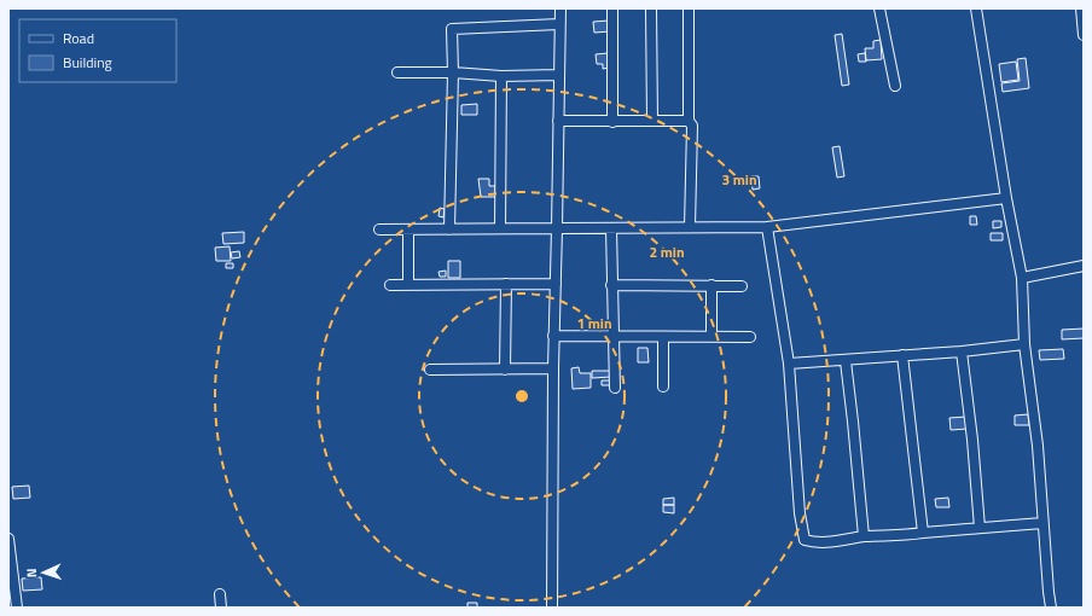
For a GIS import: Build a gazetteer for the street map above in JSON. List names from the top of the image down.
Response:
{
  "legend": ["Road", "Building"],
  "north": "left",
  "rings": ["3 min", "2 min", "1 min"]
}
